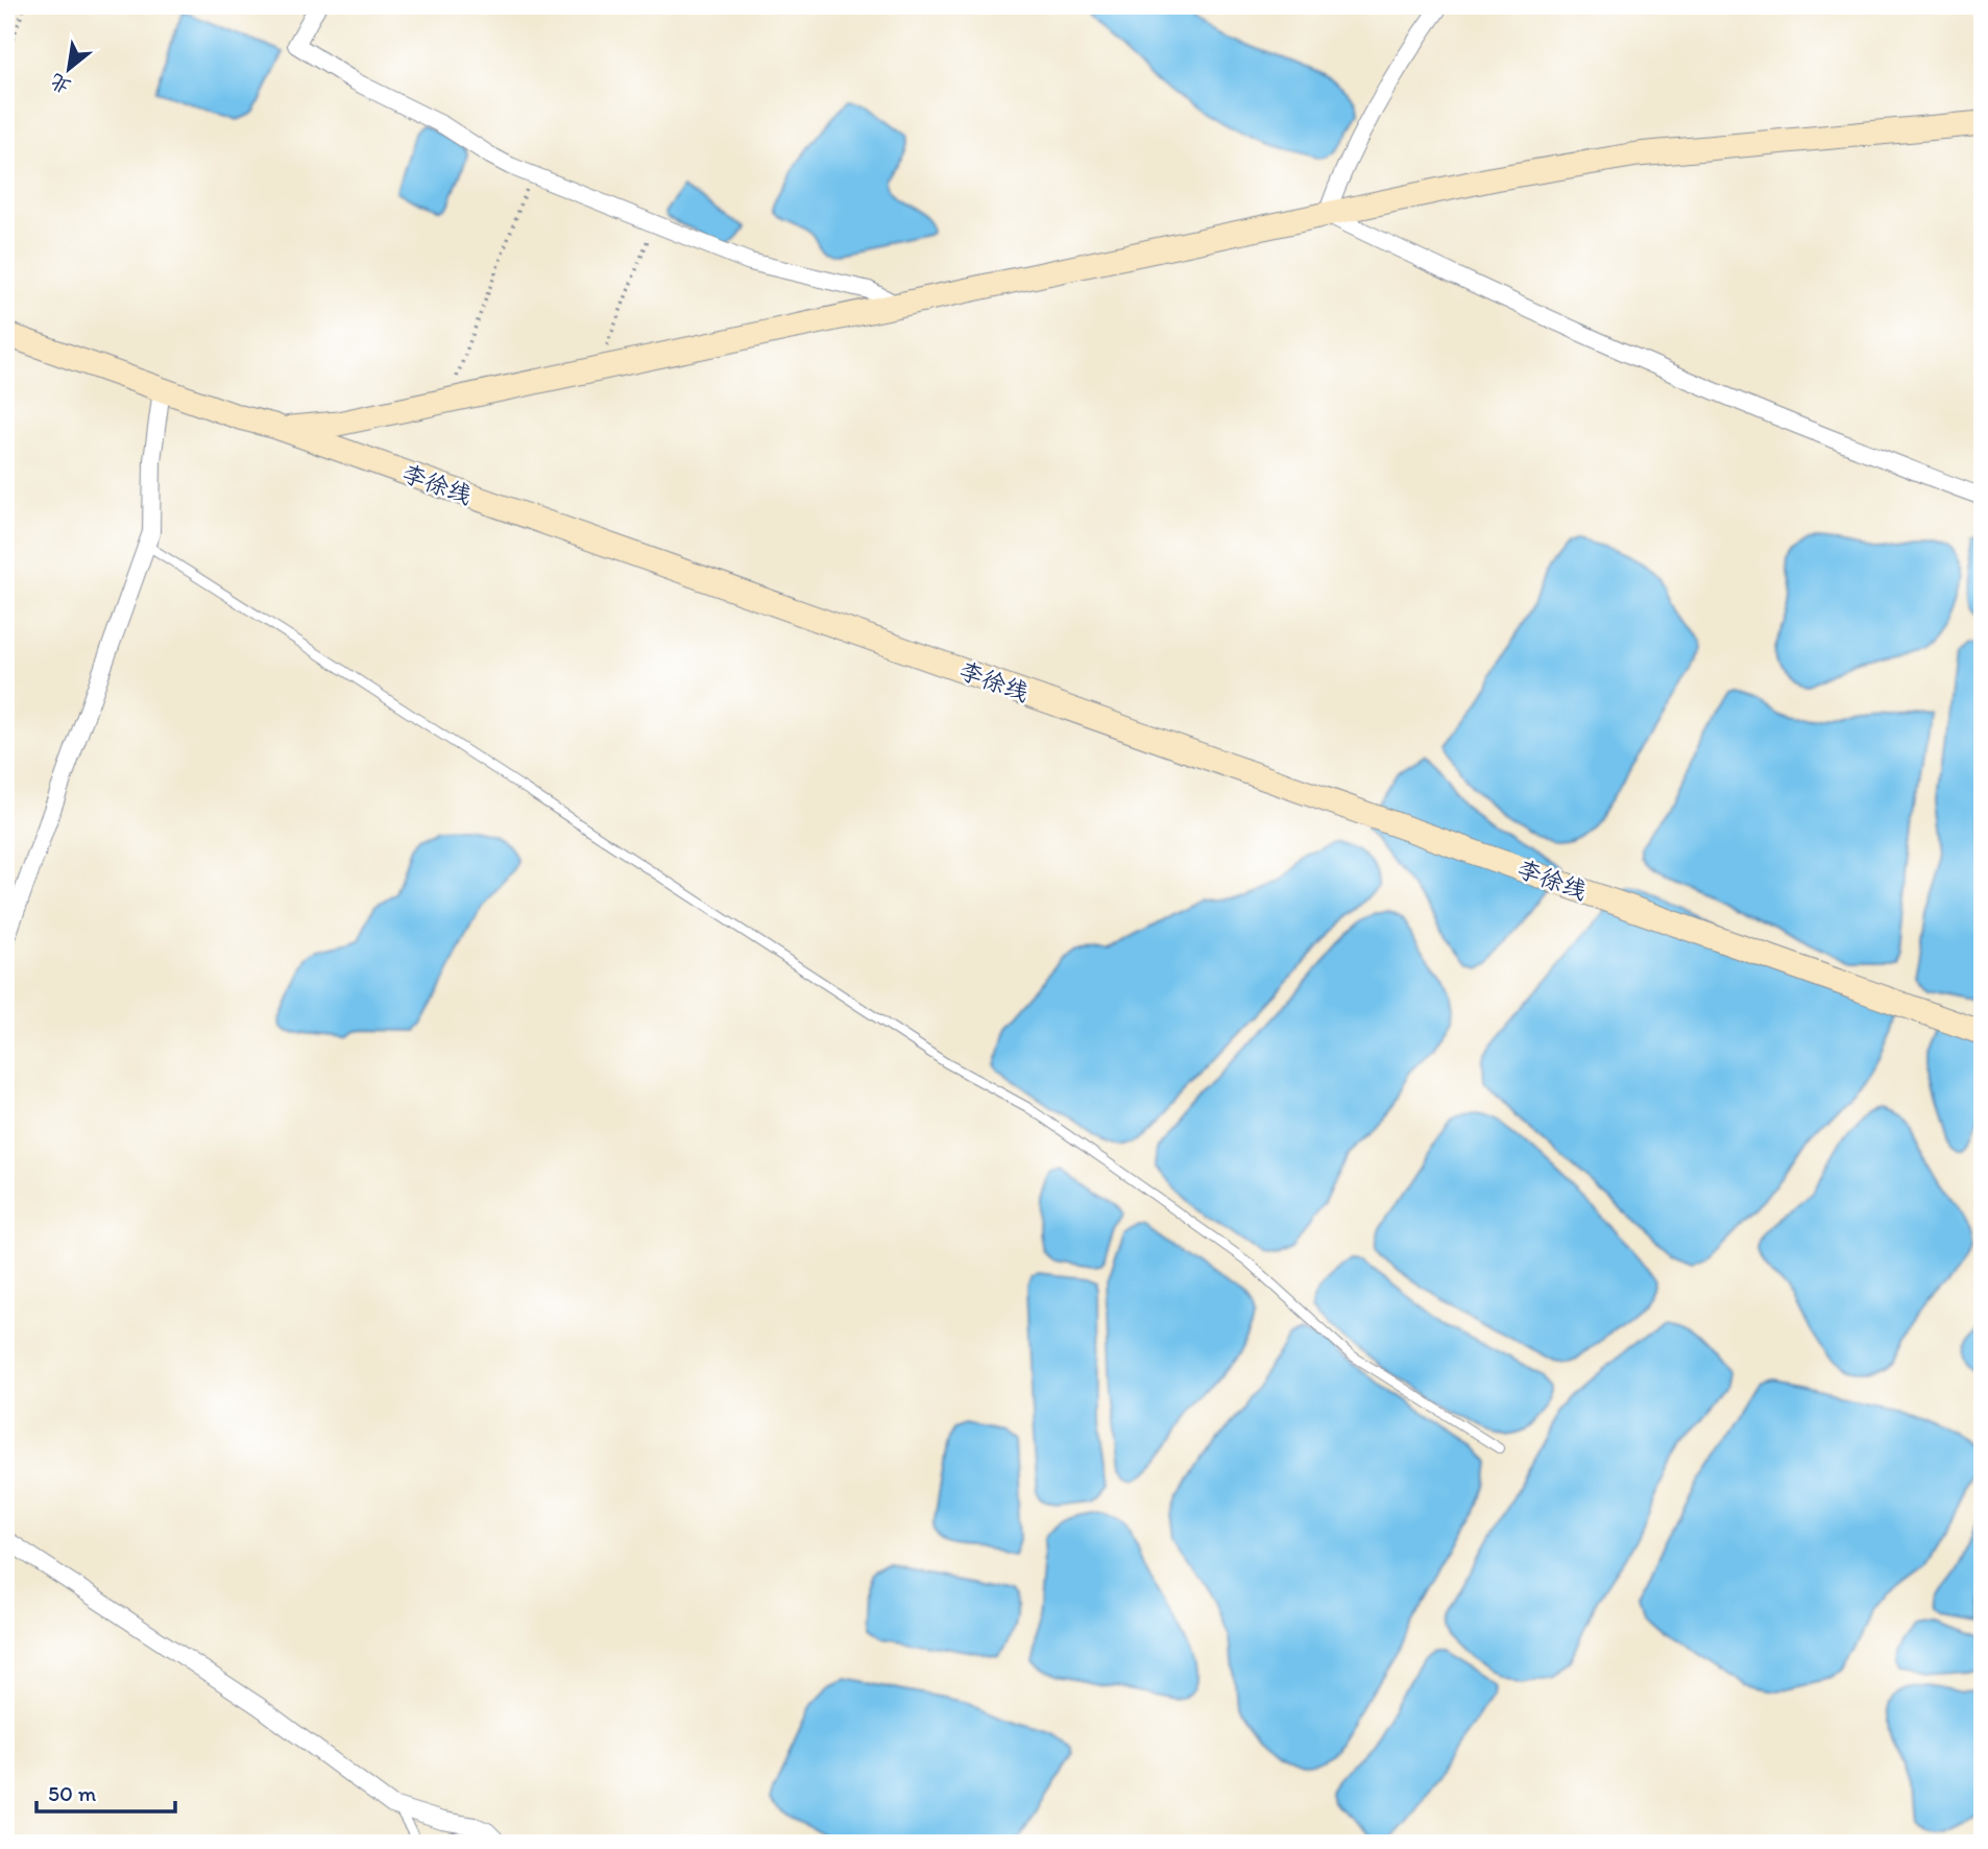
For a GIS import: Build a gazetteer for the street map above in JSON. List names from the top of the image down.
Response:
{
  "streets": {
    "main road": ["李徐线"]
  },
  "scale_bar": "50 m",
  "north": "bottom left"
}
